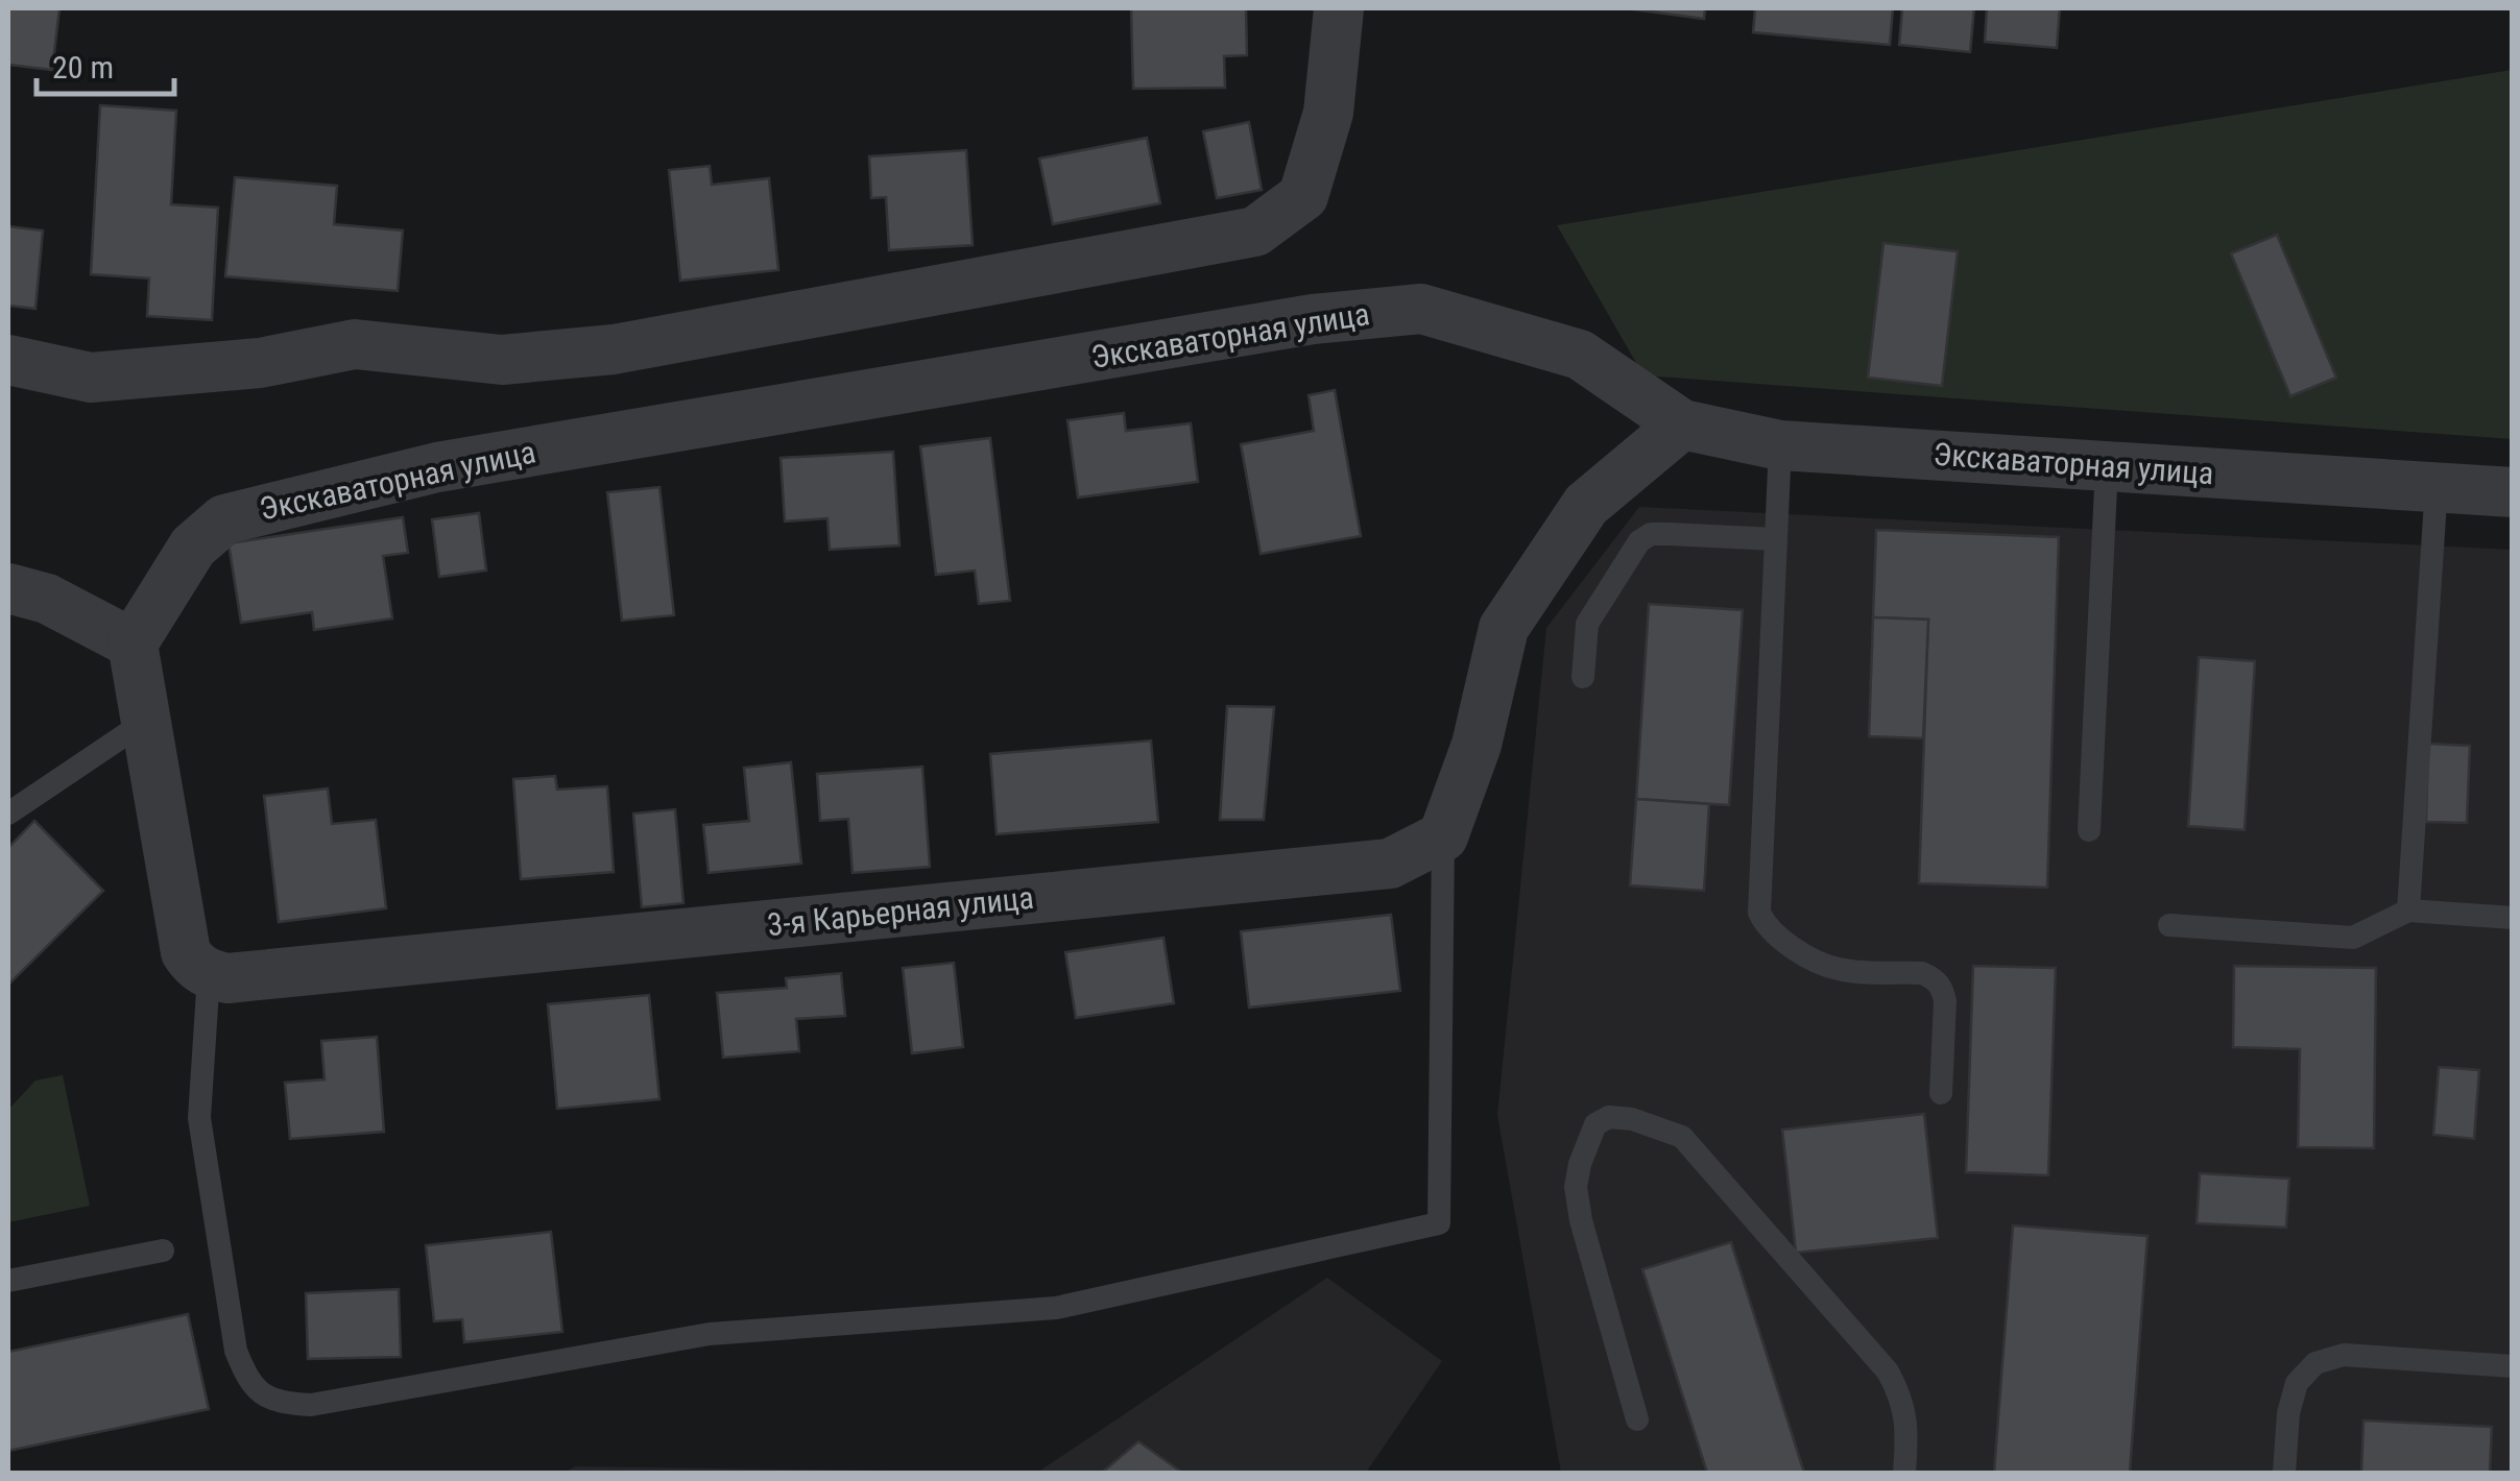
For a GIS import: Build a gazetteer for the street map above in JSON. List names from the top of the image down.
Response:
{
  "streets": {
    "street": ["Экскаваторная улица", "3-я Карьерная улица"]
  },
  "scale_bar": "20 m"
}
